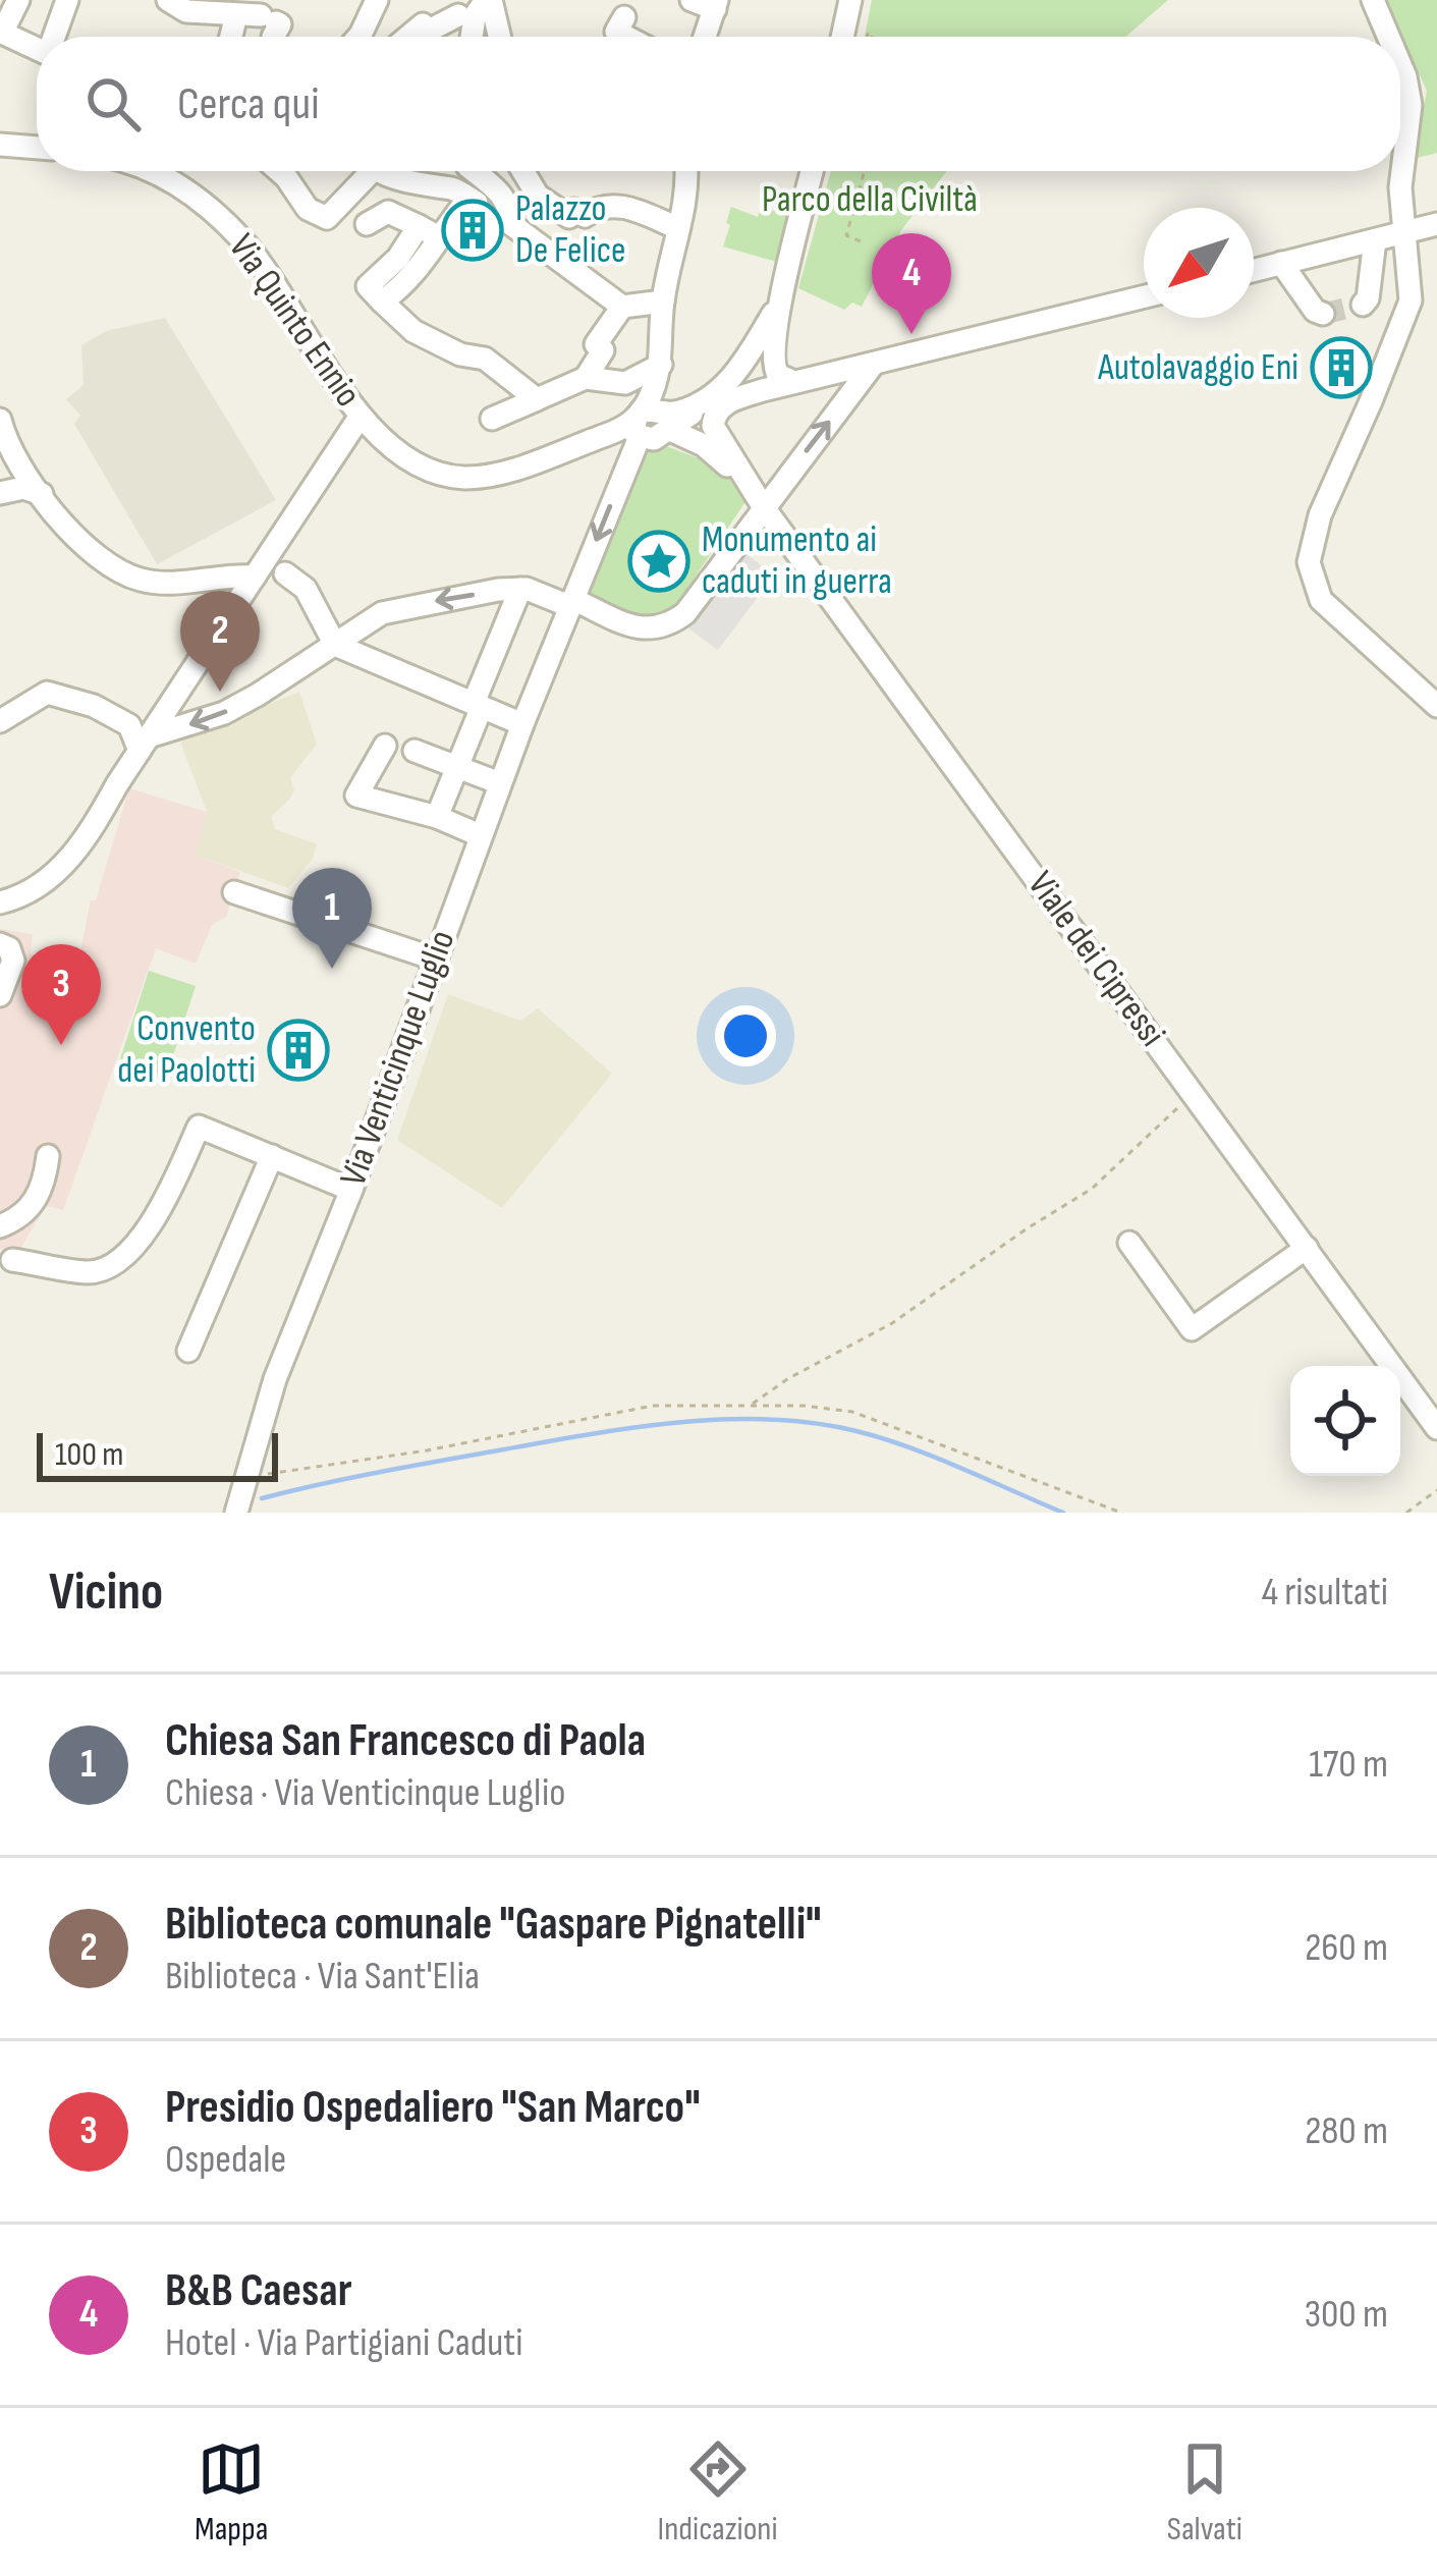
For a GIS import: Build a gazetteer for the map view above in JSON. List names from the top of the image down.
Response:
{
  "streets": {
    "street": ["Via Quinto Ennio", "Viale dei Cipressi", "Via Venticinque Luglio"]
  },
  "crossings": [
    ["Via Quinto Ennio", "Via Venticinque Luglio"]
  ],
  "parks": ["Parco della Civiltà"],
  "places": {
    "building": ["Palazzo De Felice", "Autolavaggio Eni", "Convento dei Paolotti"],
    "place": ["Monumento ai caduti in guerra"]
  },
  "scale_bar": "100 m",
  "north": "bottom left",
  "page": {
    "search": "Cerca qui",
    "pins": [
      "4",
      "2",
      "1",
      "3"
    ],
    "scale": "100 m",
    "heading": ["Vicino", "4 risultati"],
    "list": [
      {
        "mark": "1",
        "name": "Chiesa San Francesco di Paola",
        "note": "Chiesa · Via Venticinque Luglio",
        "value": "170 m"
      },
      {
        "mark": "2",
        "name": "Biblioteca comunale \"Gaspare Pignatelli\"",
        "note": "Biblioteca · Via Sant'Elia",
        "value": "260 m"
      },
      {
        "mark": "3",
        "name": "Presidio Ospedaliero \"San Marco\"",
        "note": "Ospedale",
        "value": "280 m"
      },
      {
        "mark": "4",
        "name": "B&B Caesar",
        "note": "Hotel · Via Partigiani Caduti",
        "value": "300 m"
      }
    ],
    "nav": ["Mappa", "Indicazioni", "Salvati"]
  }
}
